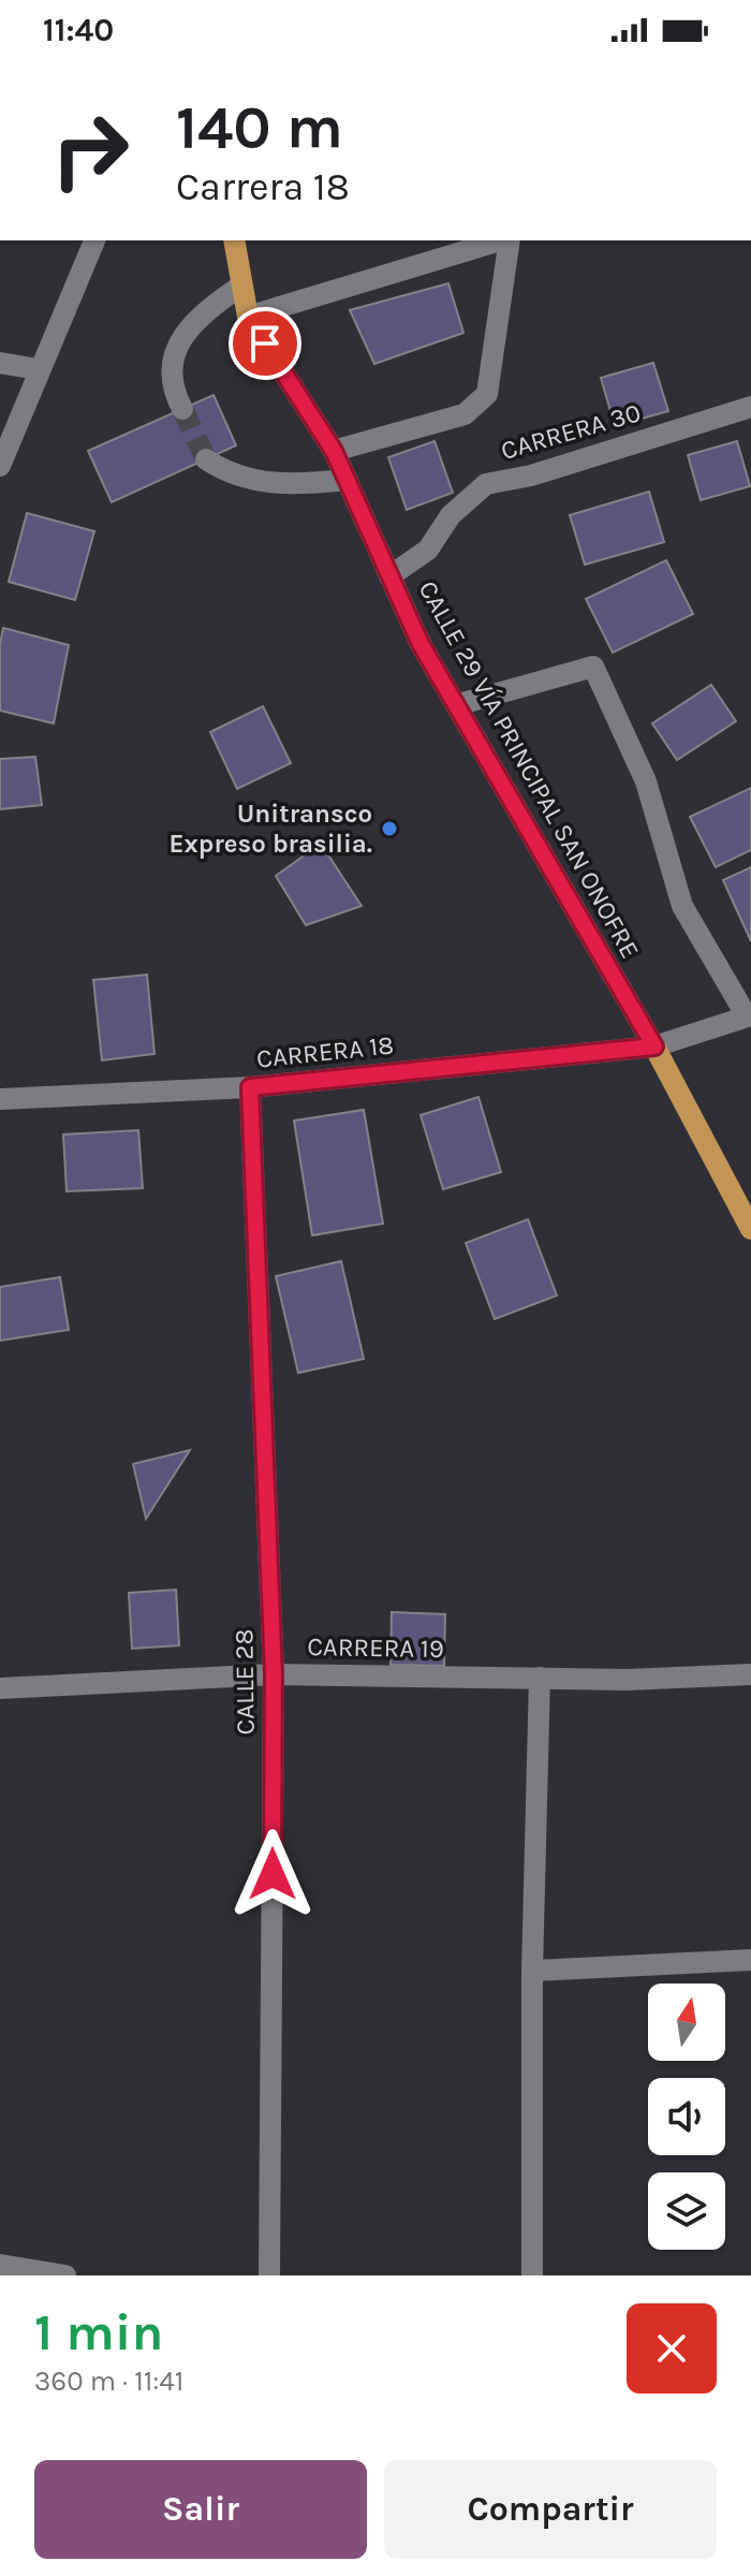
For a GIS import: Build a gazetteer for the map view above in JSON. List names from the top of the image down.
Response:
{
  "streets": {
    "main road": ["CALLE 29 VÍA PRINCIPAL SAN ONOFRE"],
    "street": [
      "CARRERA 30",
      "CARRERA 18",
      "CARRERA 19",
      "CALLE 28"
    ]
  },
  "crossings": [
    ["CARRERA 30", "CALLE 29 VÍA PRINCIPAL SAN ONOFRE"],
    ["CALLE 29 VÍA PRINCIPAL SAN ONOFRE", "CARRERA 18"],
    ["CARRERA 18", "CALLE 28"],
    ["CARRERA 19", "CALLE 28"]
  ],
  "places": ["Unitransco Expreso brasilia."],
  "north": "top",
  "page": {
    "status": "11:40",
    "turn": ["140 m", "Carrera 18"],
    "heading": ["1 min", "360 m · 11:41"],
    "buttons": ["Salir", "Compartir"]
  }
}
